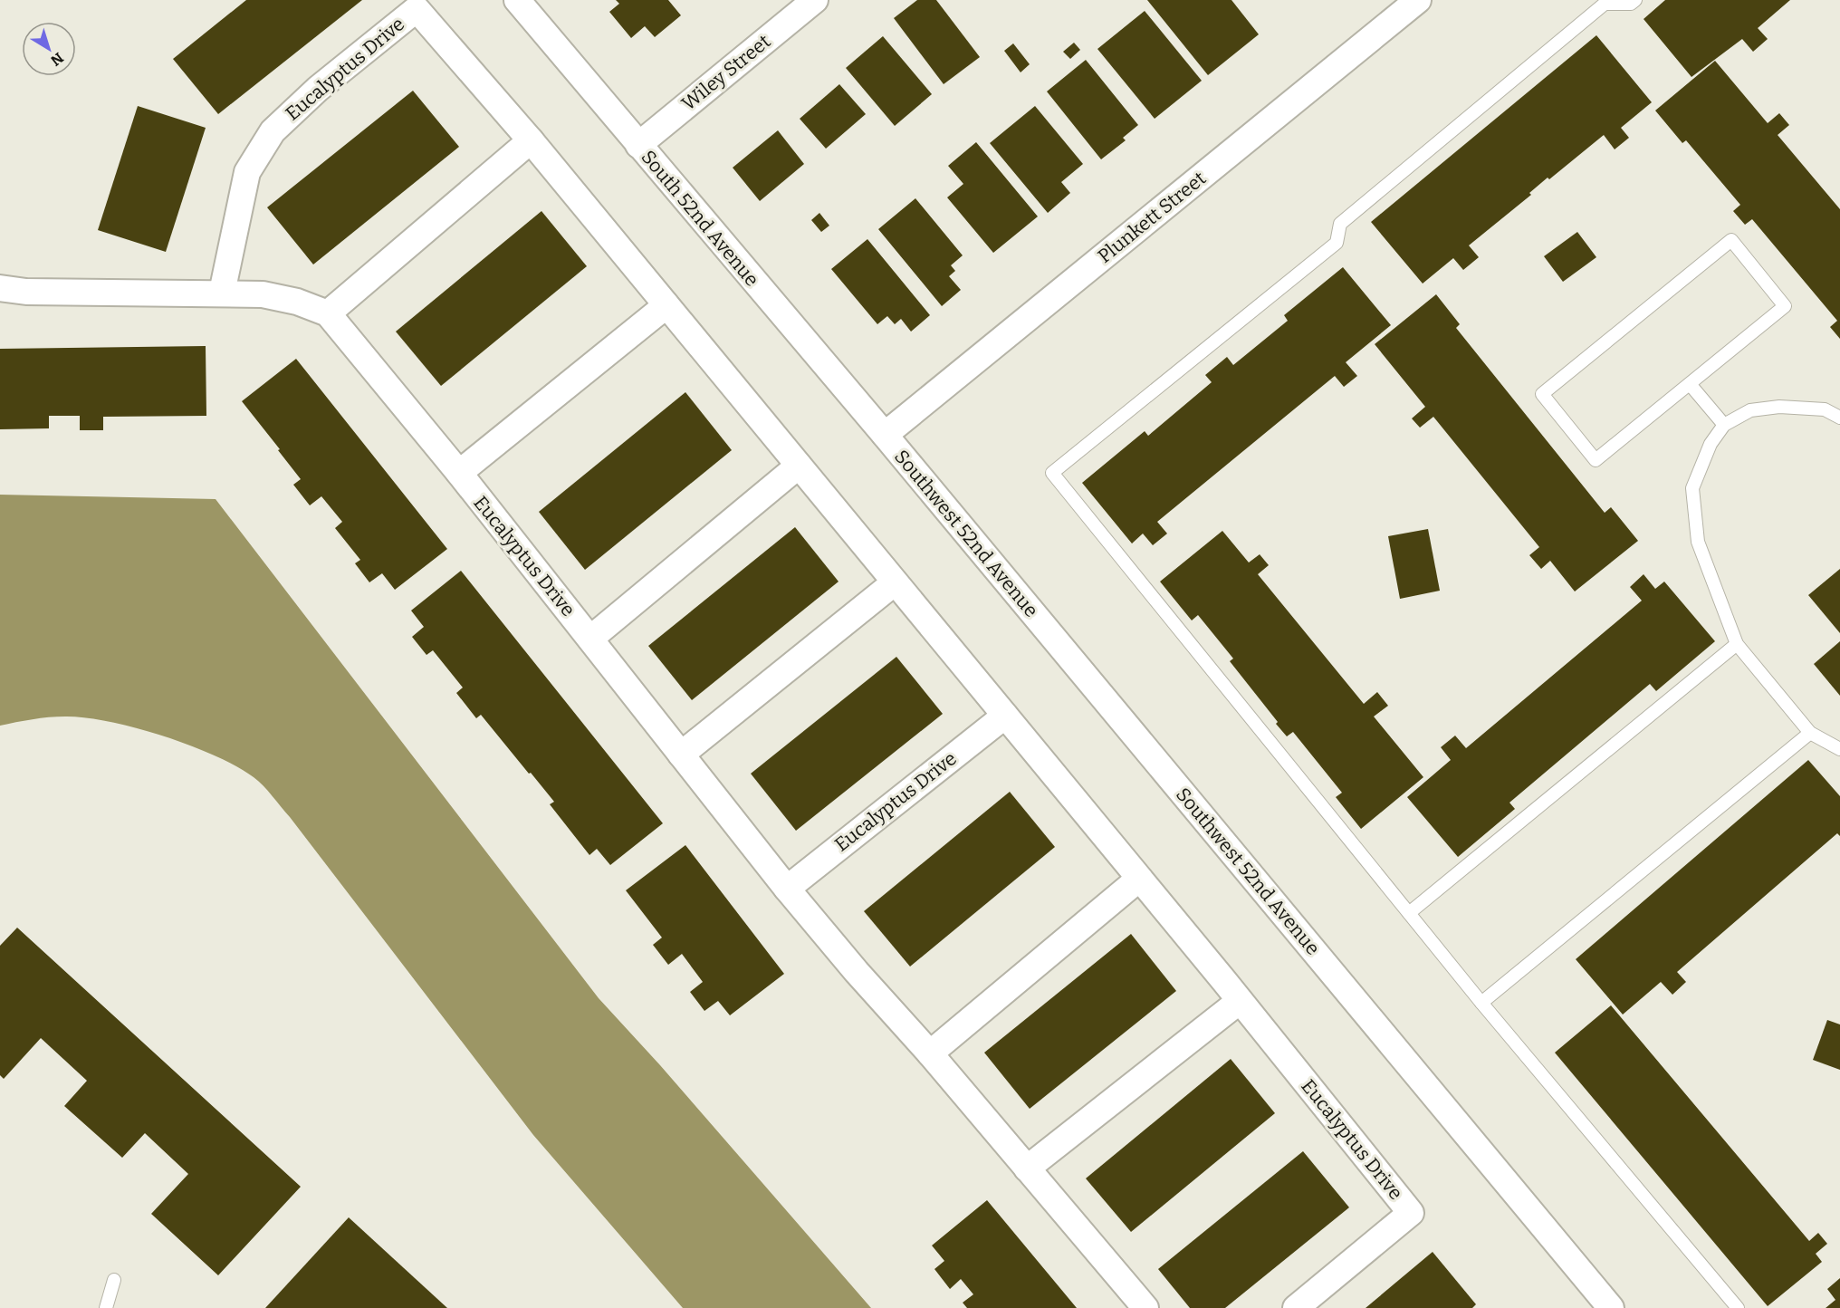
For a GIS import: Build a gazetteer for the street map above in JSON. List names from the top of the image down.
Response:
{
  "streets": {
    "street": [
      "Eucalyptus Drive",
      "Wiley Street",
      "Plunkett Street",
      "South 52nd Avenue",
      "Southwest 52nd Avenue"
    ]
  },
  "crossings": [
    ["Wiley Street", "South 52nd Avenue"],
    ["Plunkett Street", "South 52nd Avenue"],
    ["Plunkett Street", "Southwest 52nd Avenue"],
    ["South 52nd Avenue", "Southwest 52nd Avenue"]
  ],
  "north": "bottom right"
}
